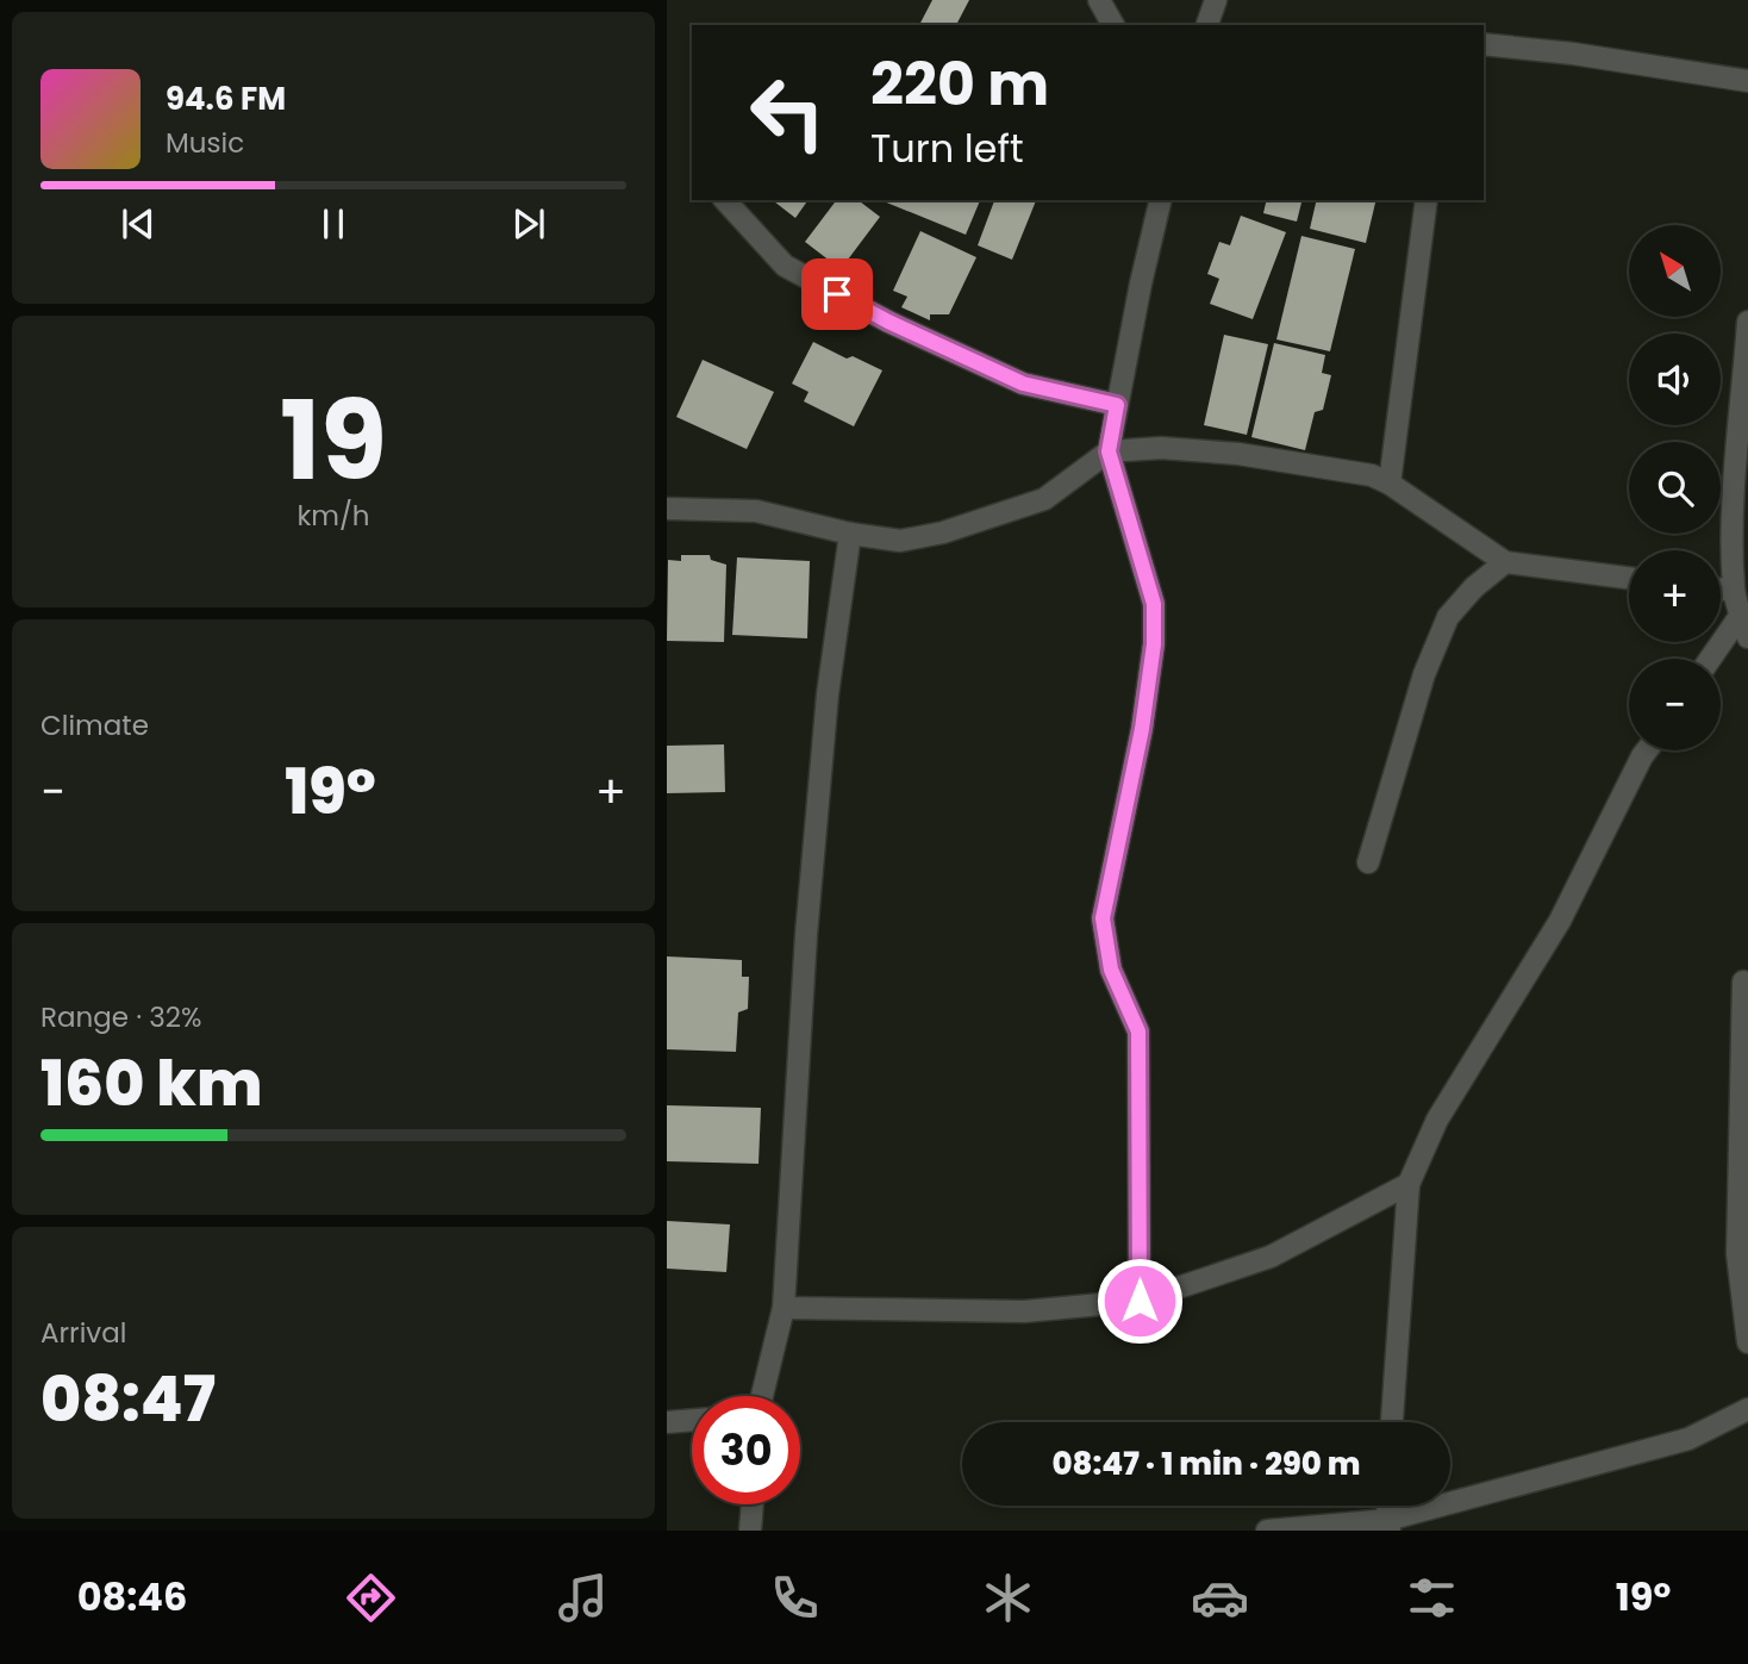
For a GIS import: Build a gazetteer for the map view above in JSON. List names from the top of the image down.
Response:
{
  "north": "top left",
  "page": {
    "turn": ["220 m", "Turn left"],
    "song": ["94.6 FM", "Music"],
    "map_buttons": ["+", "−"],
    "tile": [
      ["19", "km/h"],
      "Climate",
      ["Range · 32%", "160 km"],
      ["Arrival", "08:47"]
    ],
    "heat": ["−", "19°", "+"],
    "limit": "30",
    "trip": "08:47 · 1 min · 290 m",
    "tabs": ["08:46", "19°"]
  }
}
